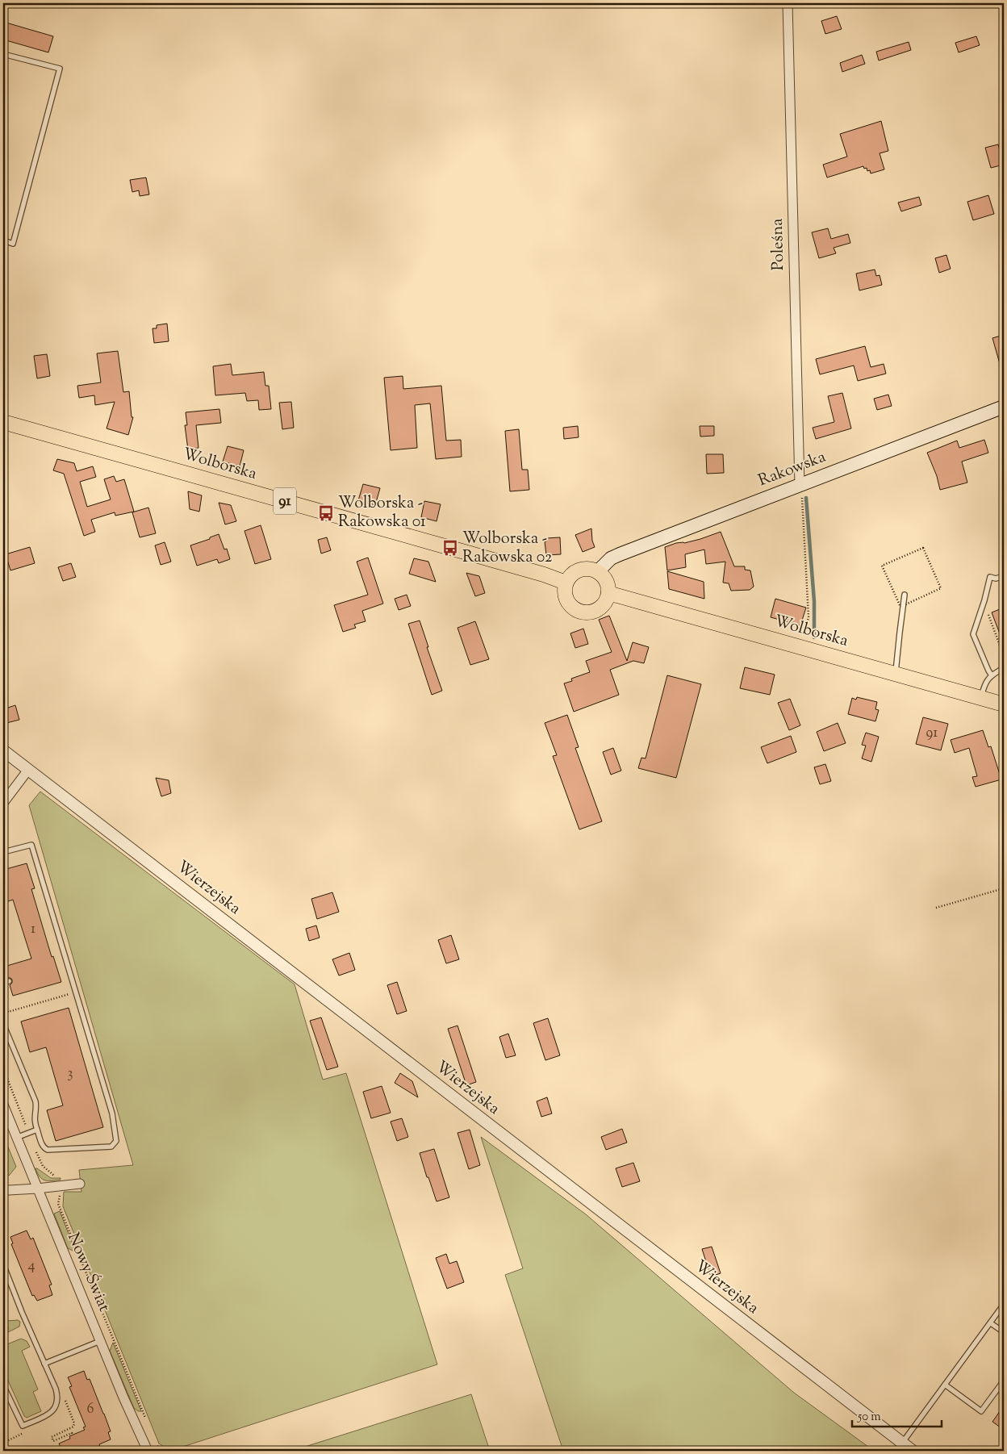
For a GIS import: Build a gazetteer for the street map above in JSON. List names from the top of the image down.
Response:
{
  "streets": {
    "main road": ["Wolborska", "Rakowska", "91"],
    "street": ["Poleśna", "Wierzejska", "Nowy Świat"]
  },
  "crossings": [
    ["Poleśna", "Rakowska"],
    ["Wolborska", "Rakowska"]
  ],
  "places": {
    "bus stop": ["Wolborska - Rakowska 01", "Wolborska - Rakowska 02"]
  },
  "house_numbers": [
    "91",
    "1",
    "3",
    "4",
    "6"
  ],
  "scale_bar": "50 m"
}
